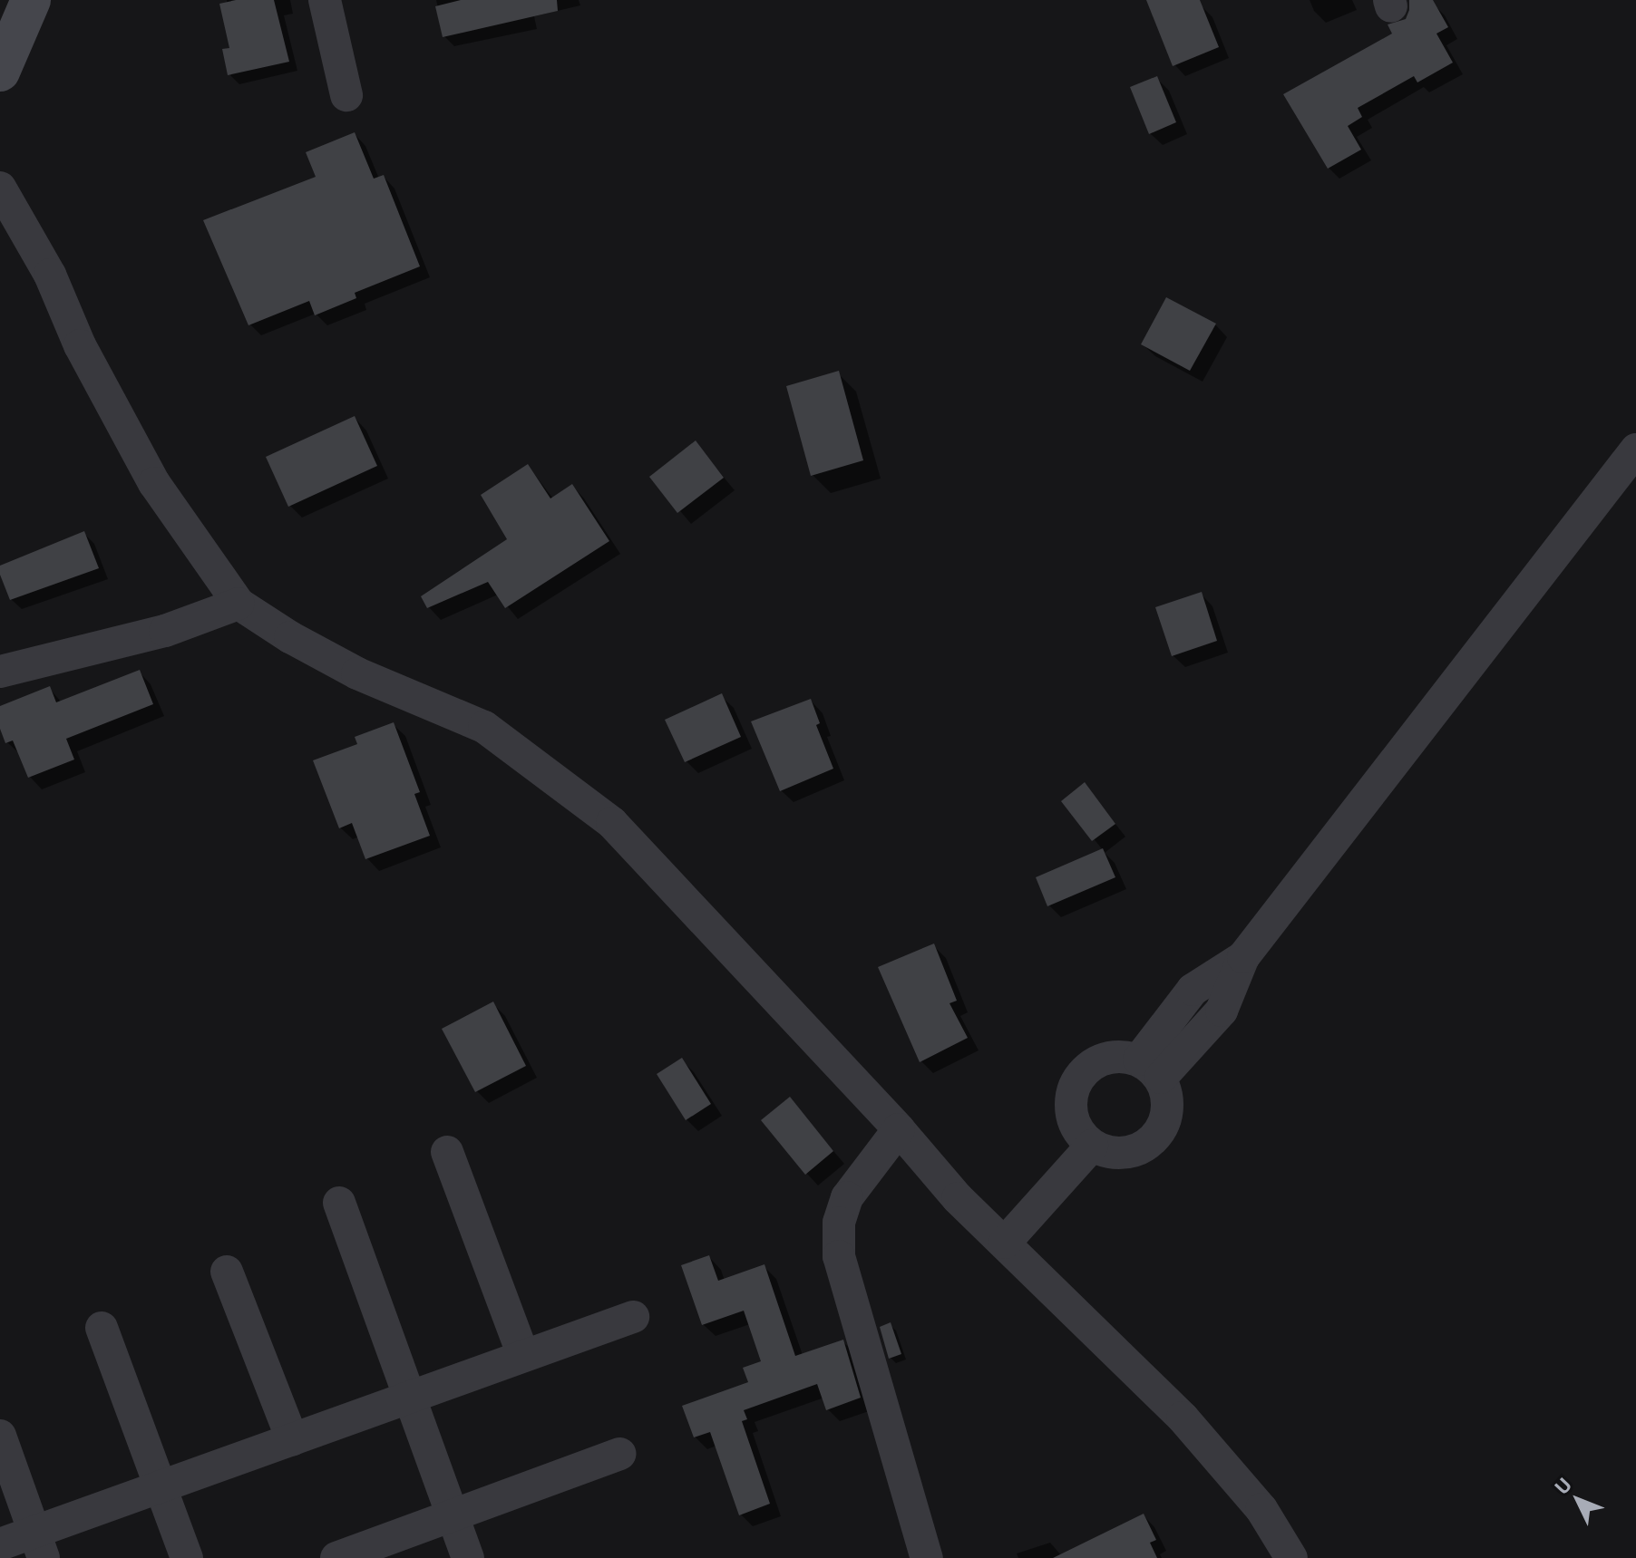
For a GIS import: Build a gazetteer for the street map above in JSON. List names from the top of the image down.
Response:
{
  "north": "top left"
}
